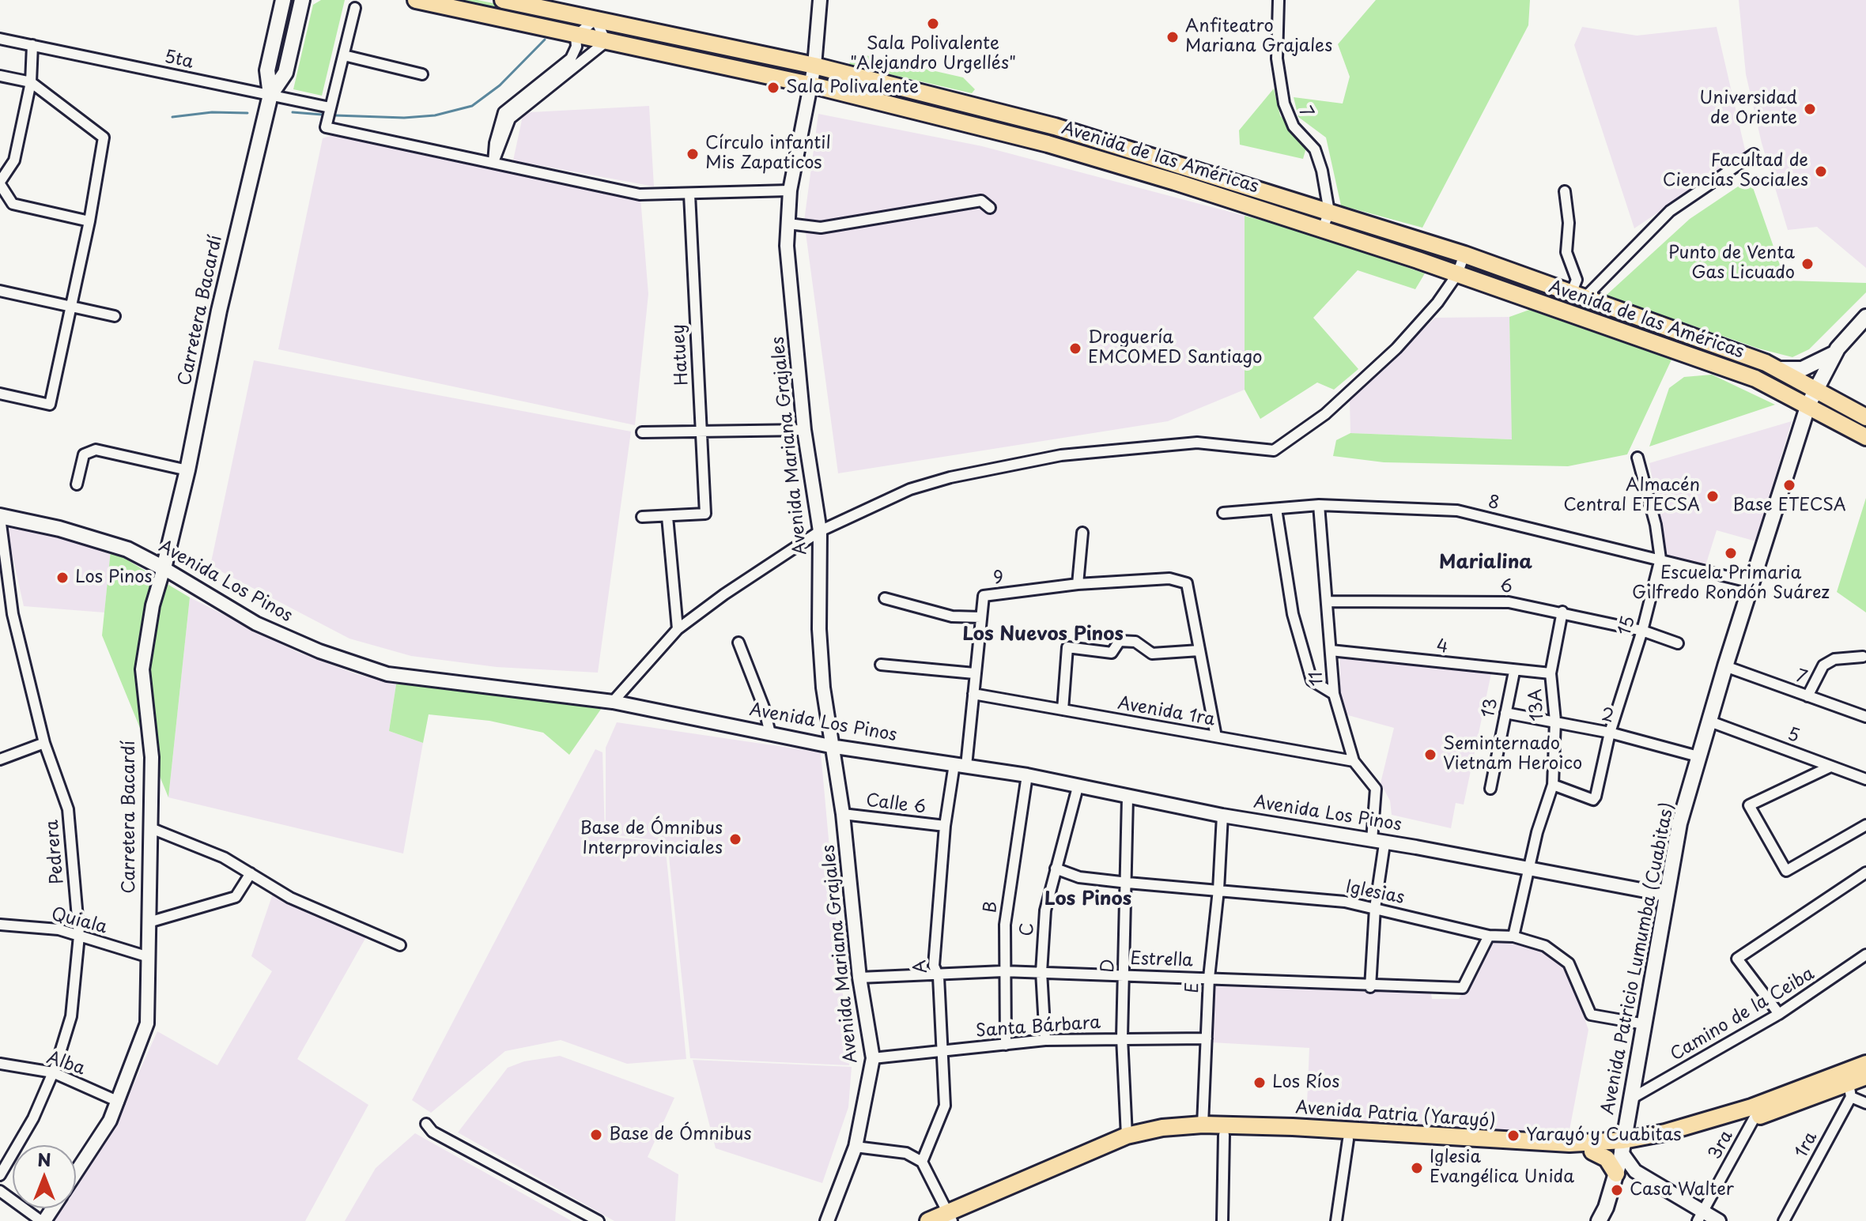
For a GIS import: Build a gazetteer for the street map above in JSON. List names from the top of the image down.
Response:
{
  "streets": {
    "main road": [
      "Avenida de las Américas",
      "Carretera Bacardí",
      "Avenida Los Pinos",
      "Avenida Patricio Lumumba (Cuabitas)",
      "Avenida Patria (Yarayó)"
    ],
    "street": [
      "5ta",
      "7",
      "Hatuey",
      "Avenida Mariana Grajales",
      "8",
      "9",
      "6",
      "15",
      "4",
      "11",
      "13A",
      "13",
      "Avenida 1ra",
      "2",
      "5",
      "Calle 6",
      "Pedrera",
      "Iglesias",
      "B",
      "Quiala",
      "C",
      "Estrella",
      "D",
      "A",
      "E",
      "Camino de la Ceiba",
      "Santa Bárbara",
      "Alba",
      "3ra",
      "1ra"
    ]
  },
  "crossings": [
    ["5ta", "Carretera Bacardí"],
    ["7", "Avenida de las Américas"],
    ["7", "Avenida Patricio Lumumba (Cuabitas)"],
    ["Avenida de las Américas", "Avenida Mariana Grajales"],
    ["Avenida de las Américas", "Avenida Patricio Lumumba (Cuabitas)"],
    ["Carretera Bacardí", "Avenida Los Pinos"],
    ["Carretera Bacardí", "Quiala"],
    ["Carretera Bacardí", "Alba"],
    ["Avenida Mariana Grajales", "Avenida Los Pinos"],
    ["Avenida Mariana Grajales", "Calle 6"],
    ["Avenida Mariana Grajales", "Estrella"],
    ["Avenida Mariana Grajales", "Santa Bárbara"],
    ["8", "15"],
    ["8", "11"],
    ["8", "Avenida Patricio Lumumba (Cuabitas)"],
    ["9", "Avenida Los Pinos"],
    ["9", "Avenida 1ra"],
    ["9", "A"],
    ["Avenida Los Pinos", "11"],
    ["Avenida Los Pinos", "13A"],
    ["Avenida Los Pinos", "Pedrera"],
    ["Avenida Los Pinos", "B"],
    ["Avenida Los Pinos", "C"],
    ["Avenida Los Pinos", "Avenida Patricio Lumumba (Cuabitas)"],
    ["Avenida Los Pinos", "D"],
    ["Avenida Los Pinos", "A"],
    ["Avenida Los Pinos", "E"],
    ["6", "15"],
    ["6", "11"],
    ["6", "13A"],
    ["15", "13A"],
    ["15", "2"],
    ["4", "11"],
    ["4", "13A"],
    ["4", "13"],
    ["11", "Avenida 1ra"],
    ["11", "Iglesias"],
    ["11", "Estrella"],
    ["13A", "2"],
    ["13", "2"],
    ["2", "Avenida Patricio Lumumba (Cuabitas)"],
    ["5", "Avenida Patricio Lumumba (Cuabitas)"],
    ["Calle 6", "A"],
    ["Pedrera", "Quiala"],
    ["Pedrera", "Alba"],
    ["Iglesias", "C"],
    ["Iglesias", "Avenida Patricio Lumumba (Cuabitas)"],
    ["Iglesias", "Estrella"],
    ["Iglesias", "D"],
    ["Iglesias", "E"],
    ["B", "Estrella"],
    ["B", "Santa Bárbara"],
    ["C", "Estrella"],
    ["C", "Santa Bárbara"],
    ["Avenida Patricio Lumumba (Cuabitas)", "Camino de la Ceiba"],
    ["Avenida Patricio Lumumba (Cuabitas)", "Avenida Patria (Yarayó)"],
    ["Estrella", "D"],
    ["Estrella", "A"],
    ["Estrella", "E"],
    ["D", "Santa Bárbara"],
    ["D", "Avenida Patria (Yarayó)"],
    ["A", "Santa Bárbara"],
    ["E", "Santa Bárbara"],
    ["E", "Avenida Patria (Yarayó)"],
    ["Avenida Patria (Yarayó)", "3ra"],
    ["Avenida Patria (Yarayó)", "1ra"]
  ],
  "districts": ["Marialina", "Los Nuevos Pinos", "Los Pinos"],
  "places": [
    "Sala Polivalente \"Alejandro Urgellés\"",
    "Anfiteatro Mariana Grajales",
    "Sala Polivalente",
    "Universidad de Oriente",
    "Círculo infantil Mis Zapaticos",
    "Facultad de Ciencias Sociales",
    "Punto de Venta Gas Licuado",
    "Droguería EMCOMED Santiago",
    "Base ETECSA",
    "Almacén Central ETECSA",
    "Escuela Primaria Gilfredo Rondón Suárez",
    "Los Pinos",
    "Seminternado Vietnam Heroico",
    "Base de Ómnibus Interprovinciales",
    "Los Ríos",
    "Base de Ómnibus",
    "Yarayó y Cuabitas",
    "Iglesia Evangélica Unida",
    "Casa Walter"
  ],
  "north": "top"
}
